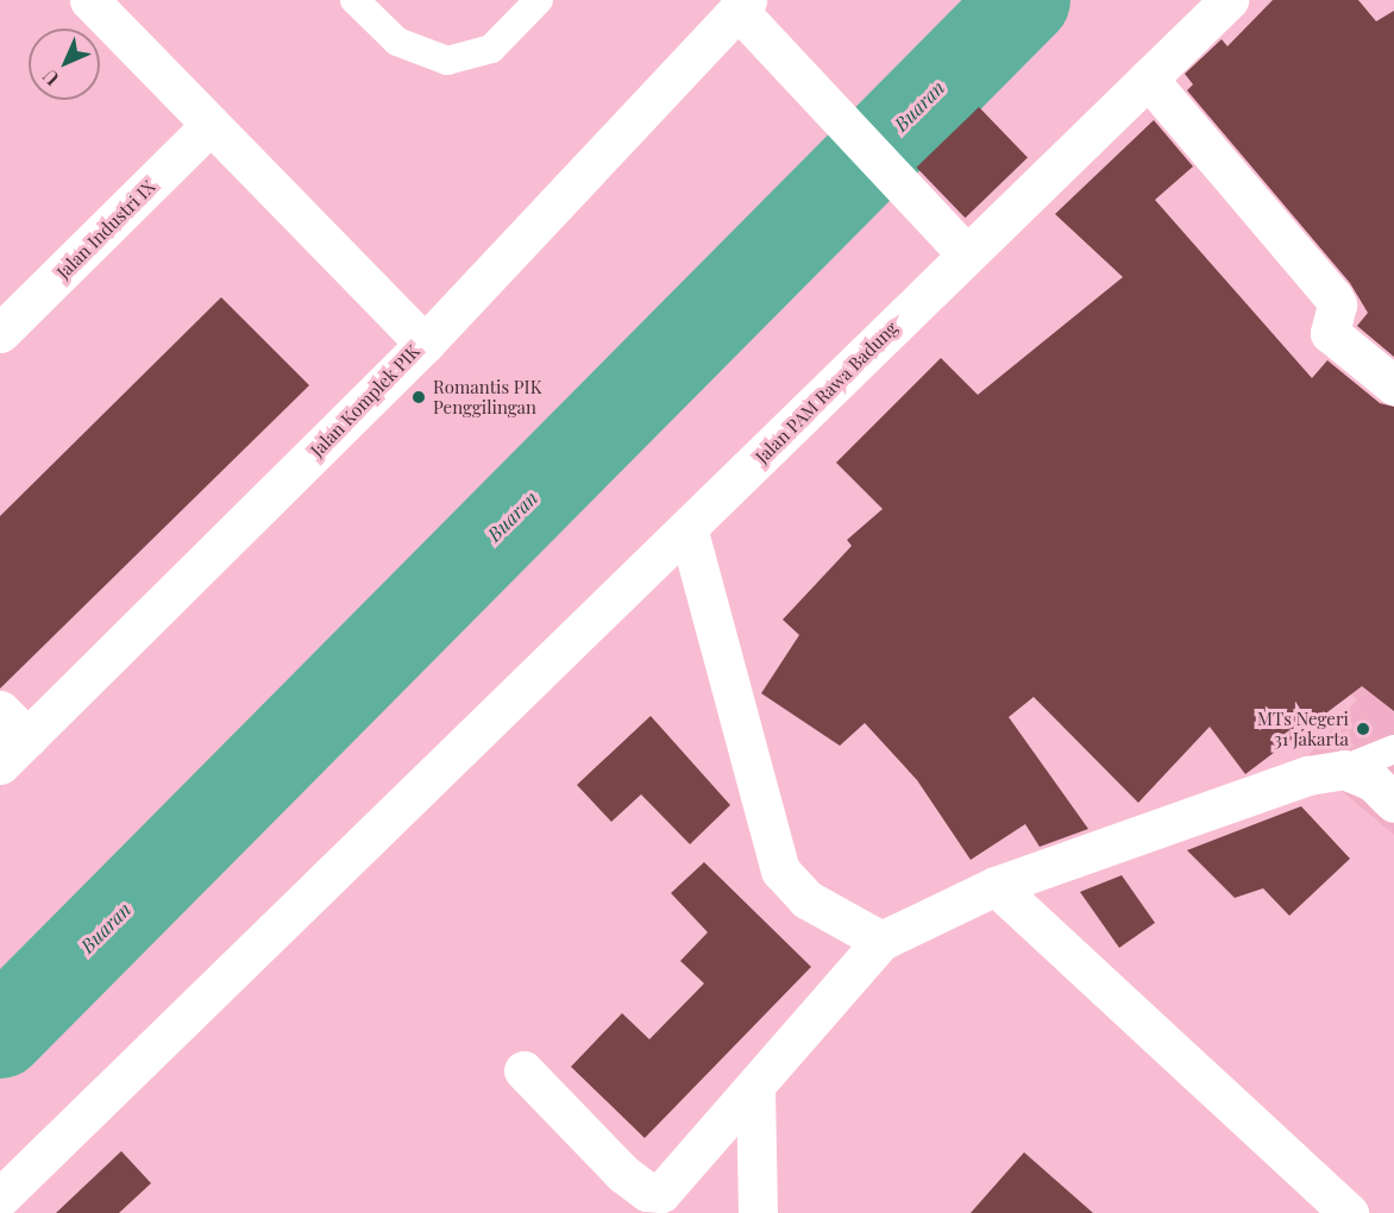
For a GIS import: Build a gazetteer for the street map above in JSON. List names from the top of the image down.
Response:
{
  "streets": {
    "street": ["Jalan Industri IX", "Jalan PAM Rawa Badung", "Jalan Komplek PIK"]
  },
  "crossings": [
    ["Jalan Industri IX", "Jalan Komplek PIK"]
  ],
  "water": ["Buaran"],
  "places": ["Romantis PIK Penggilingan", "MTs Negeri 31 Jakarta"],
  "north": "bottom left"
}
